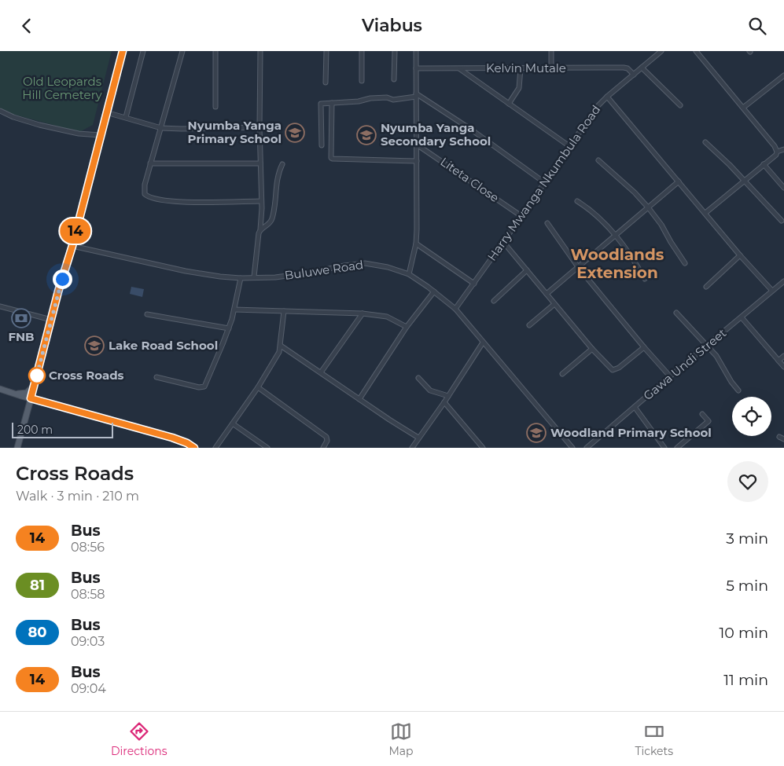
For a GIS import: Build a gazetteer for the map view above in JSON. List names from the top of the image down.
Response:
{
  "streets": {
    "street": [
      "Kelvin Mutale",
      "Liteta Close",
      "Harry Mwanga Nkumbula Road",
      "Buluwe Road",
      "Gawa Undi Street"
    ]
  },
  "crossings": [
    ["Kelvin Mutale", "Harry Mwanga Nkumbula Road"],
    ["Liteta Close", "Harry Mwanga Nkumbula Road"],
    ["Harry Mwanga Nkumbula Road", "Buluwe Road"]
  ],
  "districts": ["Woodlands Extension"],
  "parks": ["Old Leopards Hill Cemetery"],
  "places": {
    "school or university": [
      "Nyumba Yanga Primary School",
      "Nyumba Yanga Secondary School",
      "Lake Road School",
      "Woodland Primary School"
    ],
    "bank": ["FNB"],
    "other": ["Cross Roads"]
  },
  "lines": ["bus line 14"],
  "scale_bar": "200 m",
  "page": {
    "header": "Viabus",
    "on_map": "14",
    "scale": "200 m",
    "heading": ["Cross Roads", "Walk · 3 min · 210 m"],
    "list": [
      {
        "mark": "14",
        "name": "Bus",
        "note": "08:56",
        "value": "3 min"
      },
      {
        "mark": "81",
        "name": "Bus",
        "note": "08:58",
        "value": "5 min"
      },
      {
        "mark": "80",
        "name": "Bus",
        "note": "09:03",
        "value": "10 min"
      },
      {
        "mark": "14",
        "name": "Bus",
        "note": "09:04",
        "value": "11 min"
      }
    ],
    "tabs": ["Directions", "Map", "Tickets"]
  }
}
